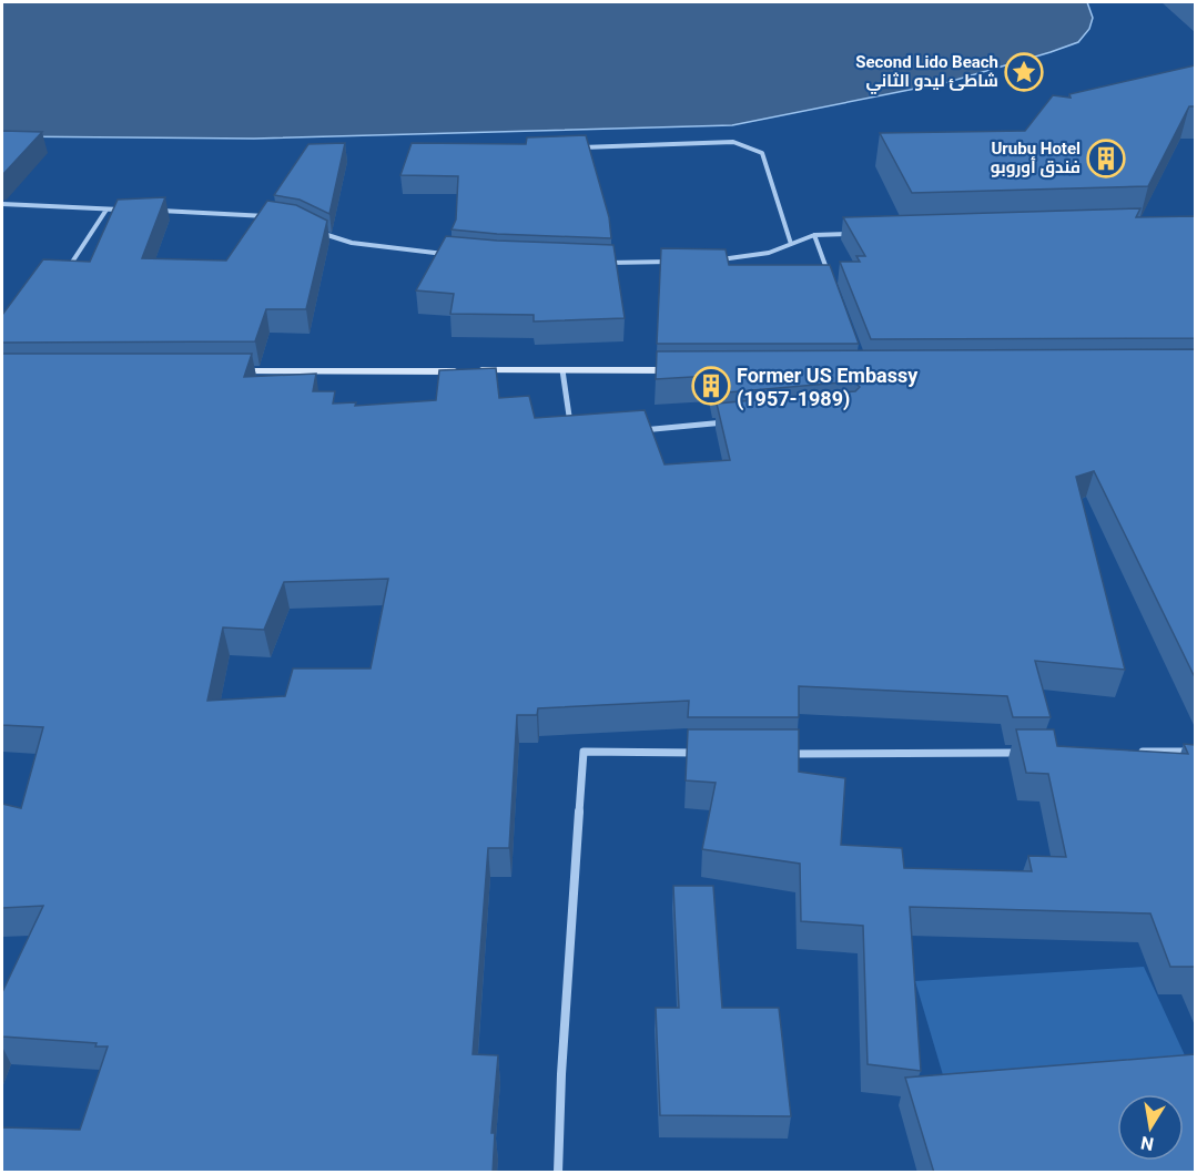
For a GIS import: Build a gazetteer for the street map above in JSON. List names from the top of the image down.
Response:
{
  "places": {
    "place": ["Second Lido Beach شاطئ ليدو الثاني"],
    "building": ["Urubu Hotel فندق أوروبو", "Former US Embassy (1957-1989)"]
  },
  "north": "bottom"
}
